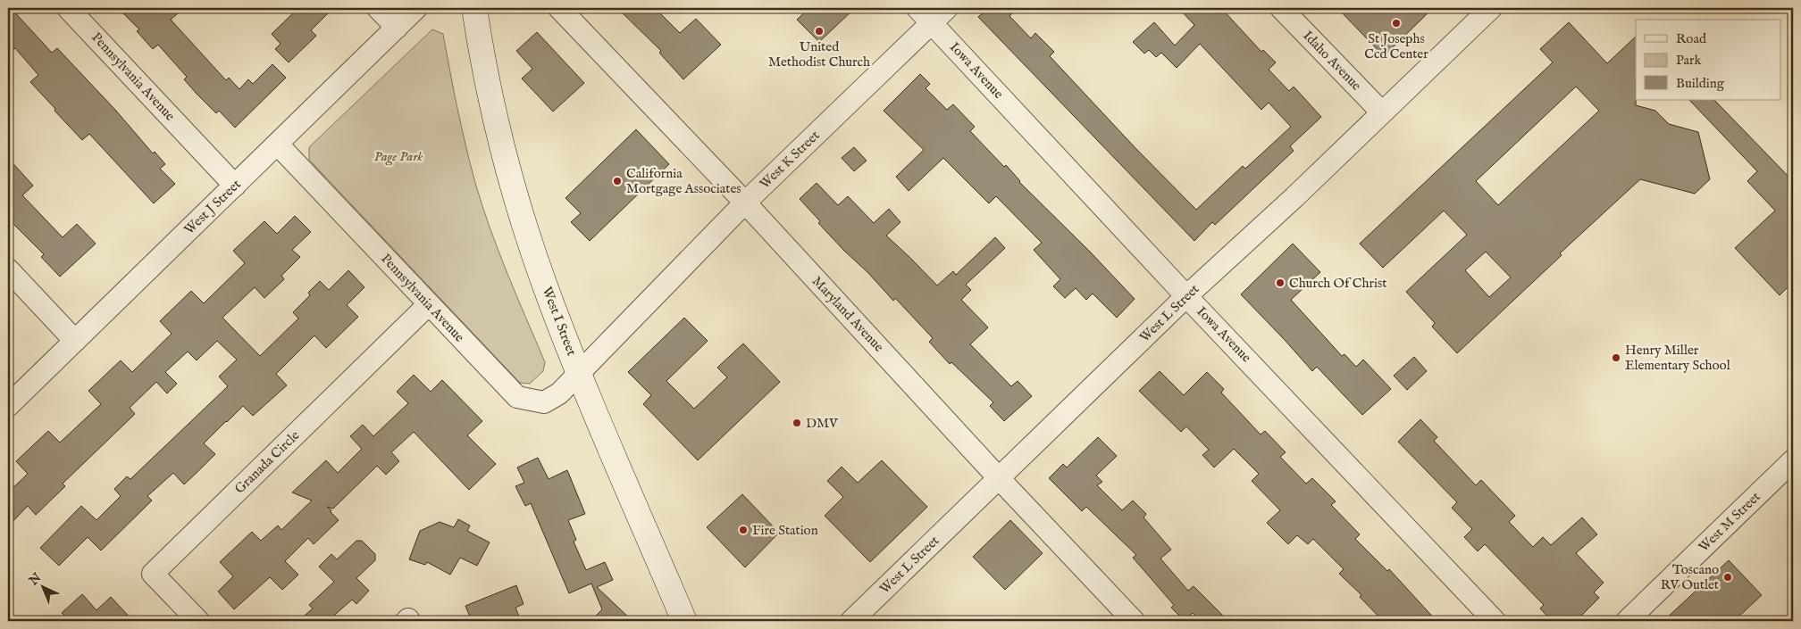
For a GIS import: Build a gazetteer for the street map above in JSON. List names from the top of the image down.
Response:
{
  "streets": {
    "street": [
      "Idaho Avenue",
      "Iowa Avenue",
      "Pennsylvania Avenue",
      "West K Street",
      "West J Street",
      "West L Street",
      "Maryland Avenue",
      "West I Street",
      "Granada Circle",
      "West M Street"
    ]
  },
  "crossings": [
    ["Idaho Avenue", "West L Street"],
    ["Iowa Avenue", "West K Street"],
    ["Iowa Avenue", "West L Street"],
    ["Pennsylvania Avenue", "West K Street"],
    ["Pennsylvania Avenue", "West J Street"],
    ["Pennsylvania Avenue", "West I Street"],
    ["Pennsylvania Avenue", "Granada Circle"],
    ["West K Street", "Maryland Avenue"],
    ["West K Street", "West I Street"],
    ["West L Street", "Maryland Avenue"]
  ],
  "parks": ["Page Park"],
  "places": [
    "St Josephs Ccd Center",
    "United Methodist Church",
    "California Mortgage Associates",
    "Church Of Christ",
    "Henry Miller Elementary School",
    "DMV",
    "Fire Station",
    "Toscano RV Outlet"
  ],
  "legend": ["Road", "Park", "Building"],
  "north": "top left"
}
